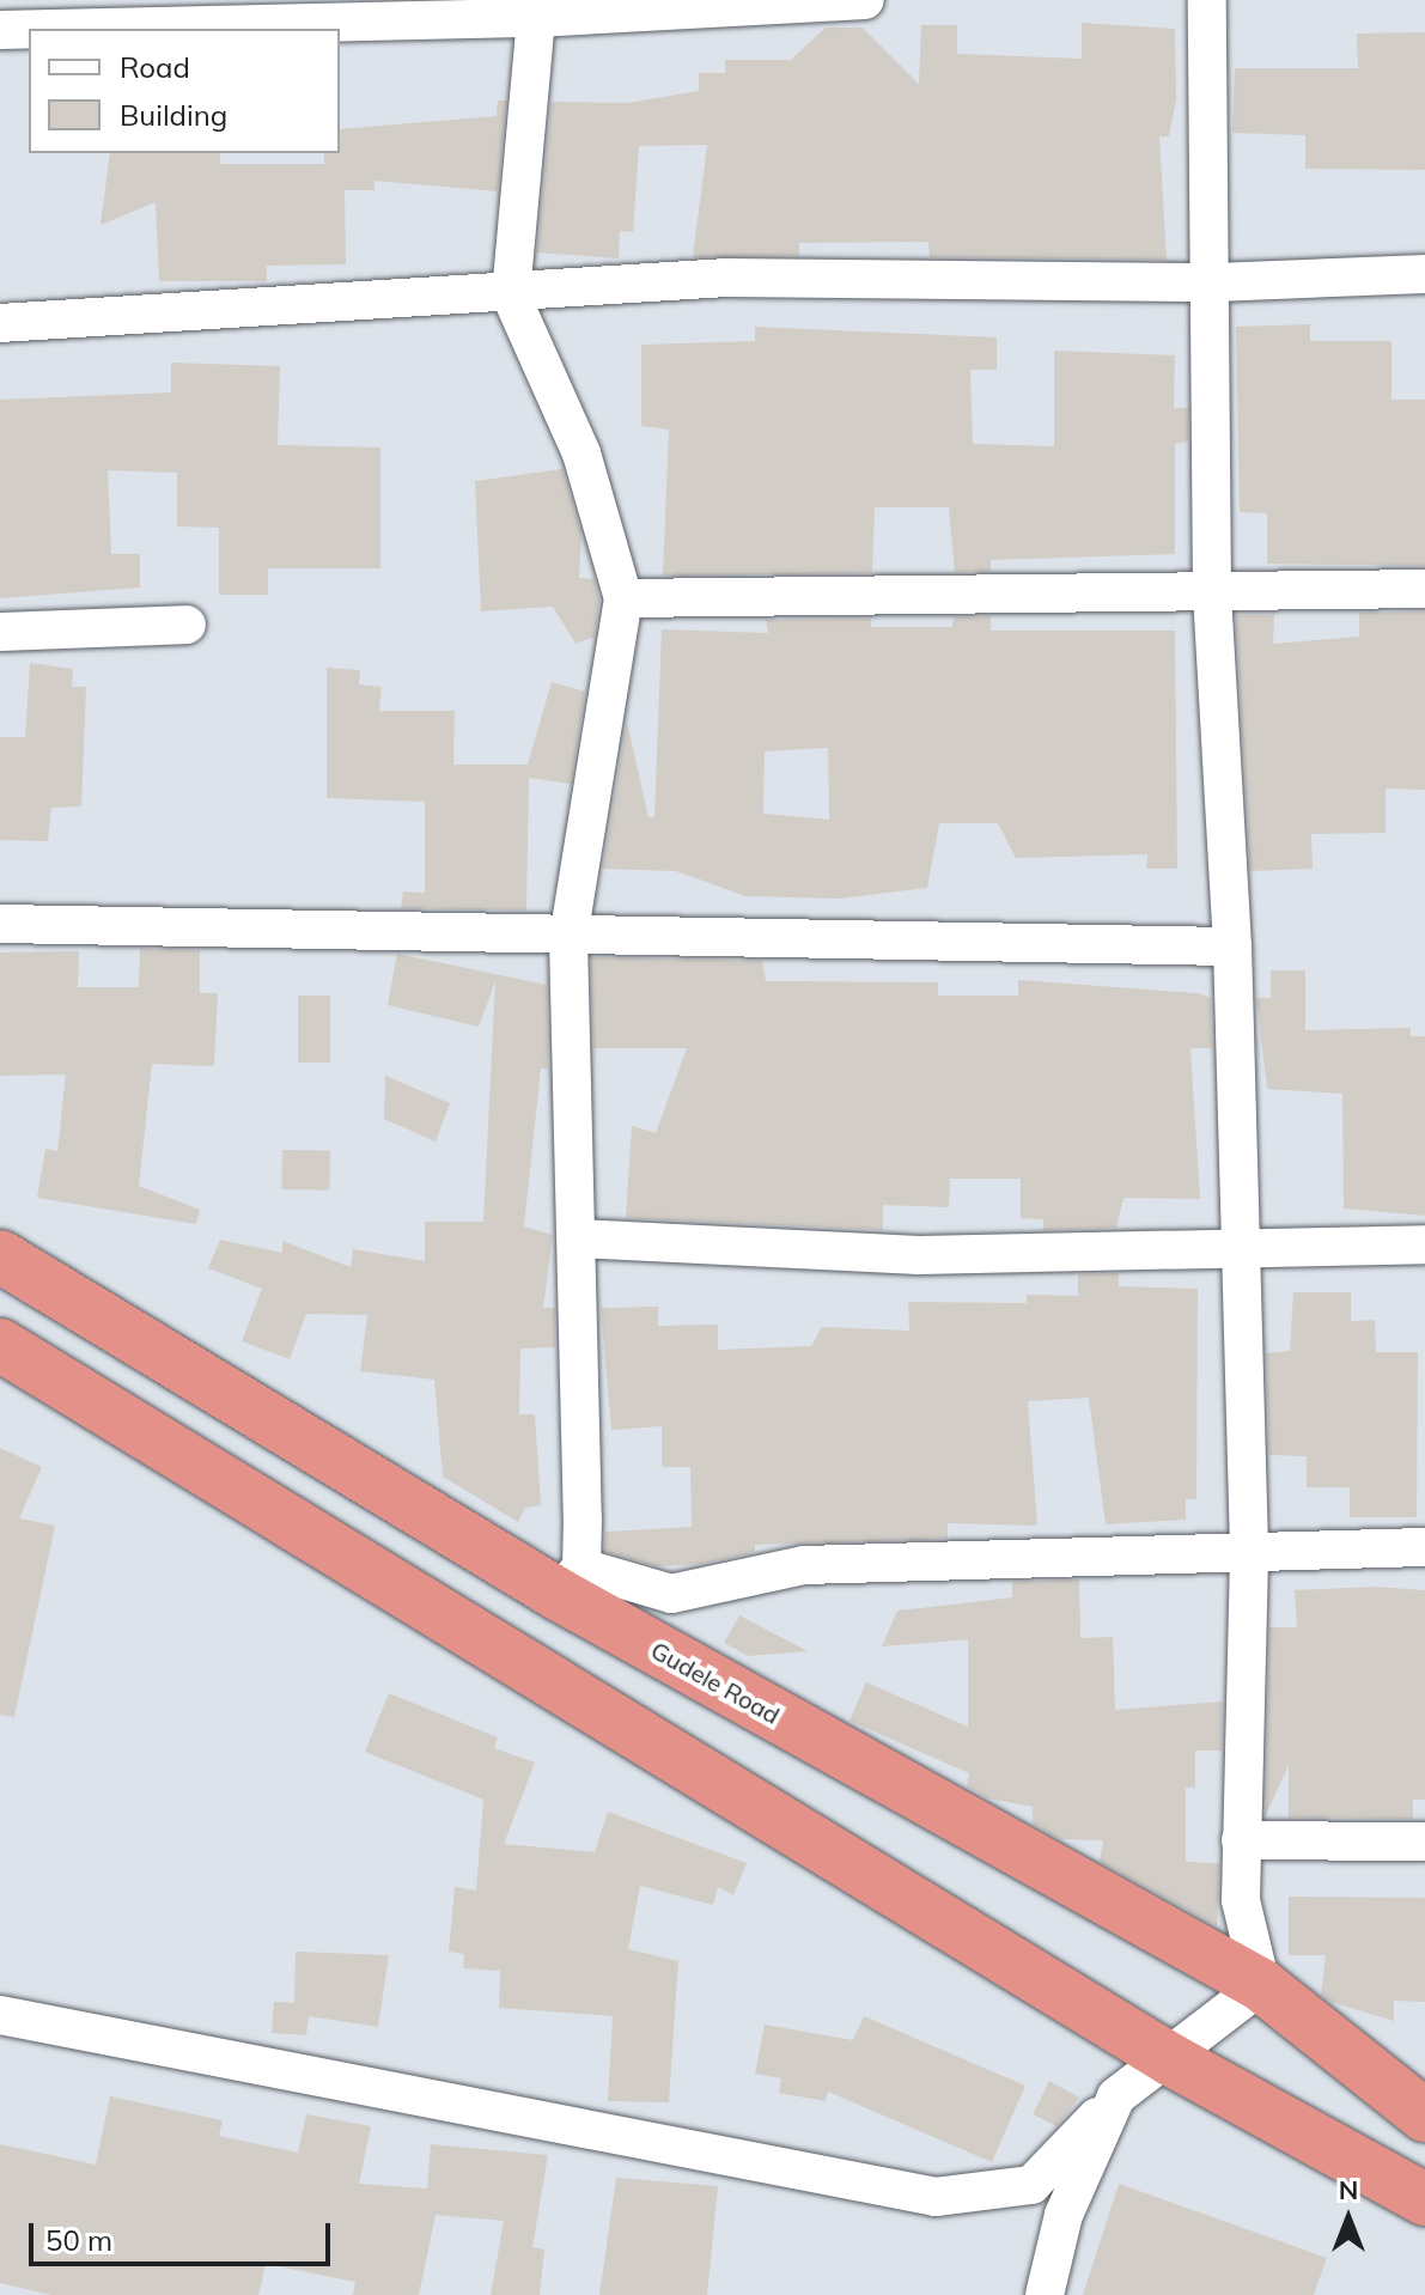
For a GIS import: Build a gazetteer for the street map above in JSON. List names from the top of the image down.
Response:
{
  "streets": {
    "highway": ["Gudele Road"]
  },
  "legend": ["Road", "Building"],
  "scale_bar": "50 m",
  "north": "top"
}
